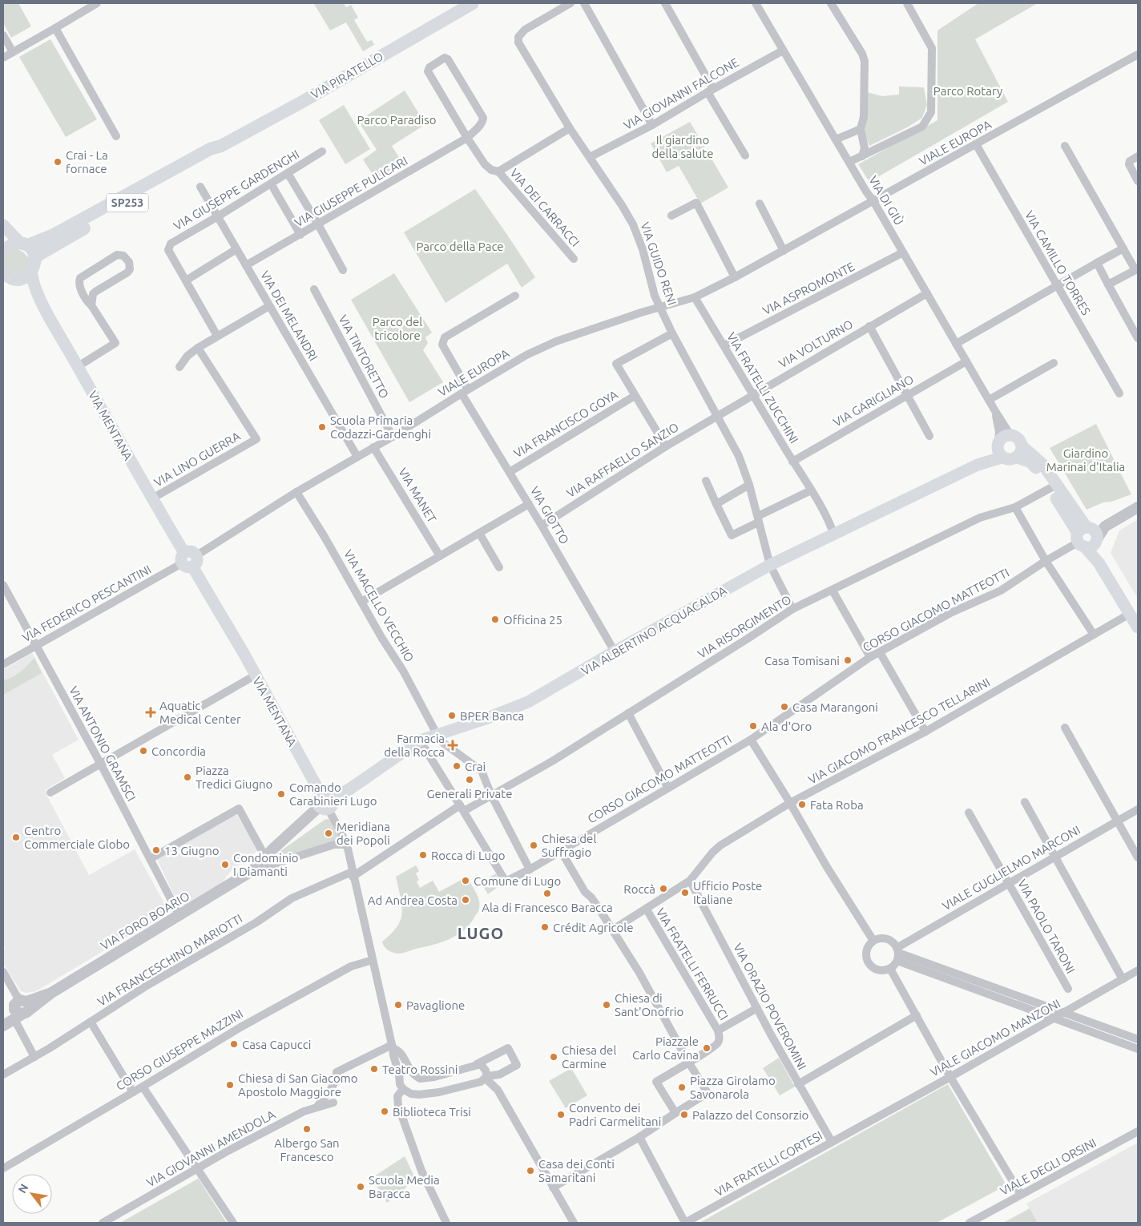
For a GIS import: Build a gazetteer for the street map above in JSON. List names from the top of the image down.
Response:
{
  "streets": {
    "main road": [
      "VIA PIRATELLO",
      "SP253",
      "VIA MENTANA",
      "VIA ALBERTINO ACQUACALDA"
    ],
    "street": [
      "VIA GIOVANNI FALCONE",
      "VIALE EUROPA",
      "VIA GIUSEPPE GARDENGHI",
      "VIA GIUSEPPE PULICARI",
      "VIA DI GIÙ",
      "VIA DEI CARRACCI",
      "VIA CAMILLO TORRES",
      "VIA GUIDO RENI",
      "VIA ASPROMONTE",
      "VIA DEI MELANDRI",
      "VIA VOLTURNO",
      "VIA TINTORETTO",
      "VIA FRATELLI ZUCCHINI",
      "VIA GARIGLIANO",
      "VIA FRANCISCO GOYA",
      "VIA LINO GUERRA",
      "VIA RAFFAELLO SANZIO",
      "VIA MANET",
      "VIA GIOTTO",
      "VIA FEDERICO PESCANTINI",
      "VIA MACELLO VECCHIO",
      "CORSO GIACOMO MATTEOTTI",
      "VIA RISORGIMENTO",
      "VIA GIACOMO FRANCESCO TELLARINI",
      "VIA ANTONIO GRAMSCI",
      "VIALE GUGLIELMO MARCONI",
      "VIA FORO BOARIO",
      "VIA PAOLO TARONI",
      "VIA FRANCESCHINO MARIOTTI",
      "VIA FRATELLI FERRUCCI",
      "VIA ORAZIO POVEROMINI",
      "VIALE GIACOMO MANZONI",
      "CORSO GIUSEPPE MAZZINI",
      "VIA GIOVANNI AMENDOLA",
      "VIA FRATELLI CORTESI",
      "VIALE DEGLI ORSINI"
    ]
  },
  "crossings": [
    ["VIA PIRATELLO", "VIA MENTANA"],
    ["VIA GIOVANNI FALCONE", "VIA DI GIÙ"],
    ["VIA GIOVANNI FALCONE", "VIA GUIDO RENI"],
    ["VIALE EUROPA", "VIA DI GIÙ"],
    ["VIALE EUROPA", "VIA CAMILLO TORRES"],
    ["VIALE EUROPA", "VIA GUIDO RENI"],
    ["VIALE EUROPA", "VIA DEI MELANDRI"],
    ["VIALE EUROPA", "VIA TINTORETTO"],
    ["VIALE EUROPA", "VIA FRATELLI ZUCCHINI"],
    ["VIALE EUROPA", "VIA MENTANA"],
    ["VIALE EUROPA", "VIA MANET"],
    ["VIALE EUROPA", "VIA GIOTTO"],
    ["VIALE EUROPA", "VIA FEDERICO PESCANTINI"],
    ["VIALE EUROPA", "VIA MACELLO VECCHIO"],
    ["VIA GIUSEPPE GARDENGHI", "VIA DEI MELANDRI"],
    ["VIA GIUSEPPE PULICARI", "VIA DEI CARRACCI"],
    ["VIA GIUSEPPE PULICARI", "VIA DEI MELANDRI"],
    ["VIA DI GIÙ", "VIA ASPROMONTE"],
    ["VIA DI GIÙ", "VIA VOLTURNO"],
    ["VIA DI GIÙ", "VIA GARIGLIANO"],
    ["VIA DI GIÙ", "VIA ALBERTINO ACQUACALDA"],
    ["VIA DEI CARRACCI", "VIA GUIDO RENI"],
    ["VIA GUIDO RENI", "VIA VOLTURNO"],
    ["VIA GUIDO RENI", "VIA RAFFAELLO SANZIO"],
    ["VIA GUIDO RENI", "VIA RISORGIMENTO"],
    ["VIA GUIDO RENI", "VIA ALBERTINO ACQUACALDA"],
    ["VIA ASPROMONTE", "VIA FRATELLI ZUCCHINI"],
    ["VIA VOLTURNO", "VIA FRATELLI ZUCCHINI"],
    ["VIA VOLTURNO", "VIA RAFFAELLO SANZIO"],
    ["VIA FRATELLI ZUCCHINI", "VIA GARIGLIANO"],
    ["VIA FRATELLI ZUCCHINI", "VIA ALBERTINO ACQUACALDA"],
    ["VIA FRANCISCO GOYA", "VIA GIOTTO"],
    ["VIA MENTANA", "VIA LINO GUERRA"],
    ["VIA MENTANA", "VIA FEDERICO PESCANTINI"],
    ["VIA MENTANA", "VIA ALBERTINO ACQUACALDA"],
    ["VIA MENTANA", "VIA FORO BOARIO"],
    ["VIA RAFFAELLO SANZIO", "VIA GIOTTO"],
    ["VIA GIOTTO", "VIA ALBERTINO ACQUACALDA"],
    ["VIA FEDERICO PESCANTINI", "VIA ANTONIO GRAMSCI"],
    ["VIA MACELLO VECCHIO", "CORSO GIACOMO MATTEOTTI"],
    ["VIA MACELLO VECCHIO", "VIA RISORGIMENTO"],
    ["VIA MACELLO VECCHIO", "VIA ALBERTINO ACQUACALDA"],
    ["VIA RISORGIMENTO", "VIA FRANCESCHINO MARIOTTI"],
    ["VIA ALBERTINO ACQUACALDA", "VIA FORO BOARIO"],
    ["VIA GIACOMO FRANCESCO TELLARINI", "VIA FRATELLI FERRUCCI"],
    ["VIA GIACOMO FRANCESCO TELLARINI", "VIA ORAZIO POVEROMINI"],
    ["VIA ANTONIO GRAMSCI", "VIA FORO BOARIO"],
    ["VIALE GUGLIELMO MARCONI", "VIA PAOLO TARONI"],
    ["VIA ORAZIO POVEROMINI", "VIA FRATELLI CORTESI"],
    ["VIALE GIACOMO MANZONI", "VIA FRATELLI CORTESI"]
  ],
  "districts": ["LUGO"],
  "parks": [
    "Parco Rotary",
    "Parco Paradiso",
    "Il giardino della salute",
    "Parco della Pace",
    "Parco del tricolore",
    "Giardino Marinai d'Italia"
  ],
  "places": {
    "other": [
      "Crai - La fornace",
      "Scuola Primaria Codazzi-Gardenghi",
      "Officina 25",
      "Casa Tomisani",
      "Casa Marangoni",
      "BPER Banca",
      "Ala d'Oro",
      "Concordia",
      "Crai",
      "Piazza Tredici Giugno",
      "Generali Private",
      "Comando Carabinieri Lugo",
      "Fata Roba",
      "Meridiana dei Popoli",
      "Centro Commerciale Globo",
      "Chiesa del Suffragio",
      "13 Giugno",
      "Rocca di Lugo",
      "Condominio I Diamanti",
      "Comune di Lugo",
      "Roccà",
      "Ufficio Poste Italiane",
      "Ala di Francesco Baracca",
      "Ad Andrea Costa",
      "Crédit Agricole",
      "Pavaglione",
      "Chiesa di Sant'Onofrio",
      "Casa Capucci",
      "Piazzale Carlo Cavina",
      "Chiesa del Carmine",
      "Teatro Rossini",
      "Chiesa di San Giacomo Apostolo Maggiore",
      "Piazza Girolamo Savonarola",
      "Biblioteca Trisi",
      "Convento dei Padri Carmelitani",
      "Palazzo del Consorzio",
      "Albergo San Francesco",
      "Casa dei Conti Samaritani",
      "Scuola Media Baracca"
    ],
    "health": ["Aquatic Medical Center", "Farmacia della Rocca"]
  },
  "north": "top left"
}
